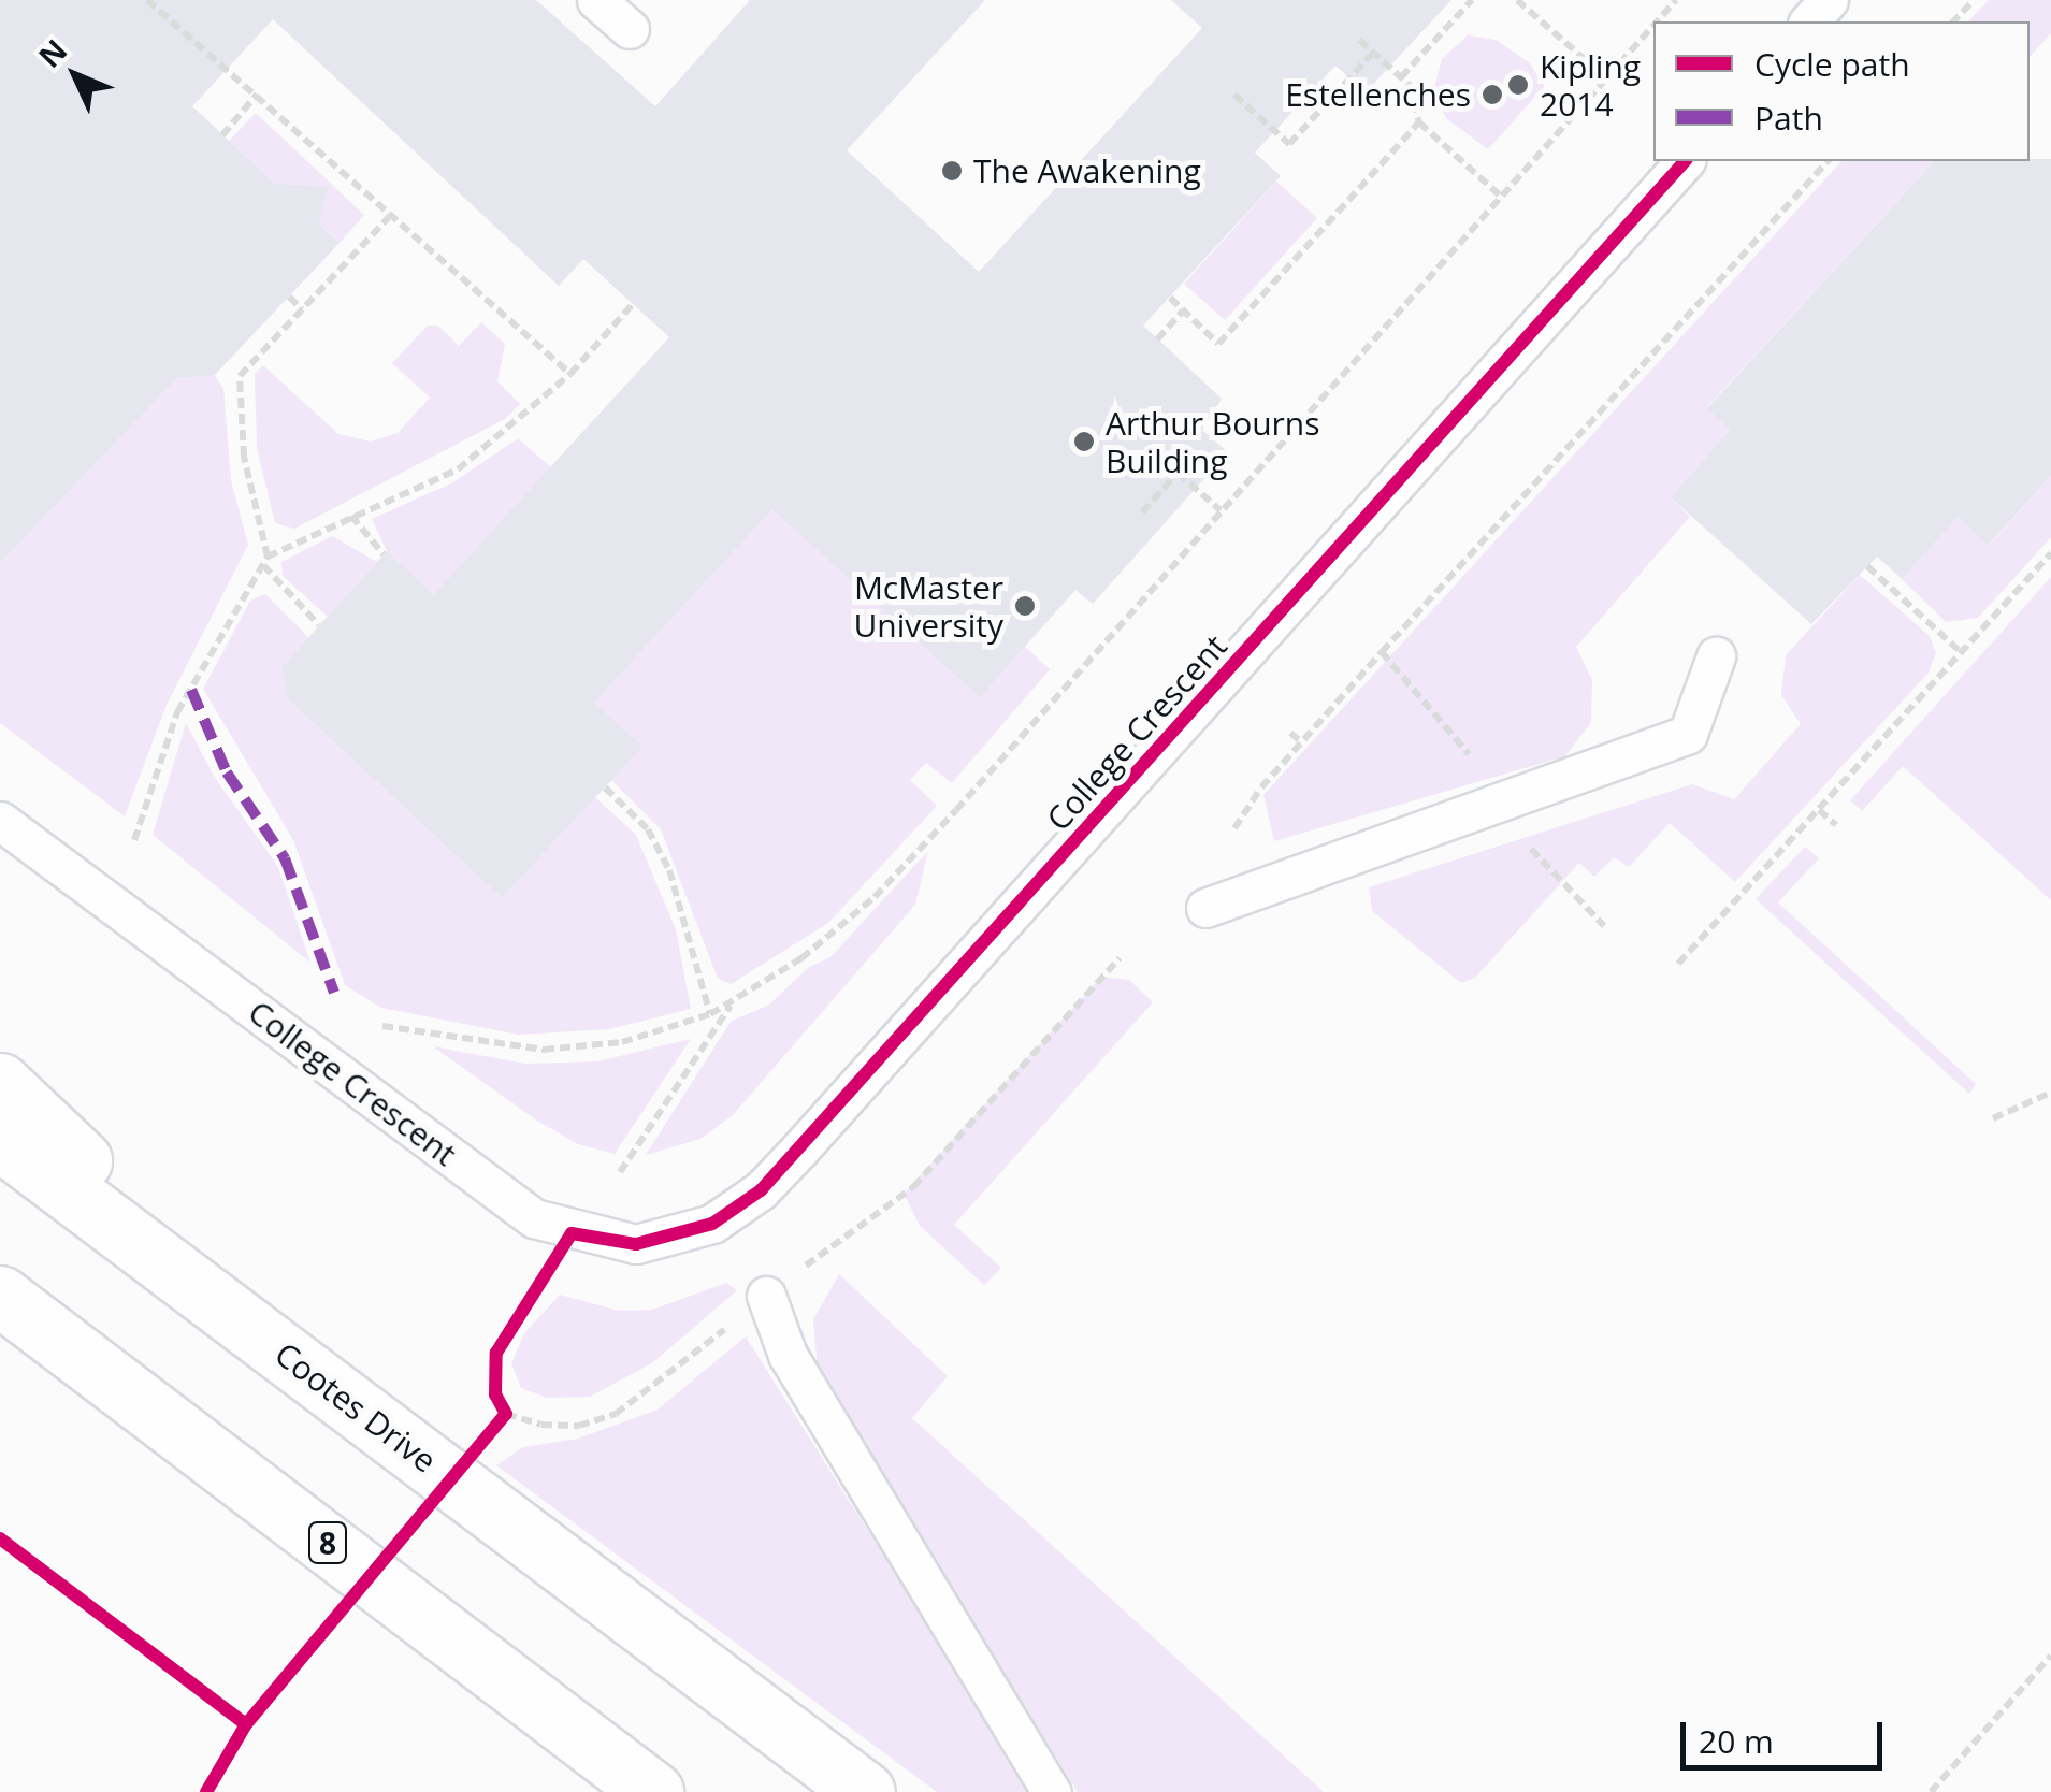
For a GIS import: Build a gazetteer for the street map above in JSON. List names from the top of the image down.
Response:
{
  "streets": {
    "main road": ["Cootes Drive", "8"],
    "lane": ["College Crescent"]
  },
  "places": [
    "Kipling 2014",
    "Estellenches",
    "The Awakening",
    "Arthur Bourns Building",
    "McMaster University"
  ],
  "legend": ["Cycle path", "Path"],
  "scale_bar": "20 m",
  "north": "top left"
}
